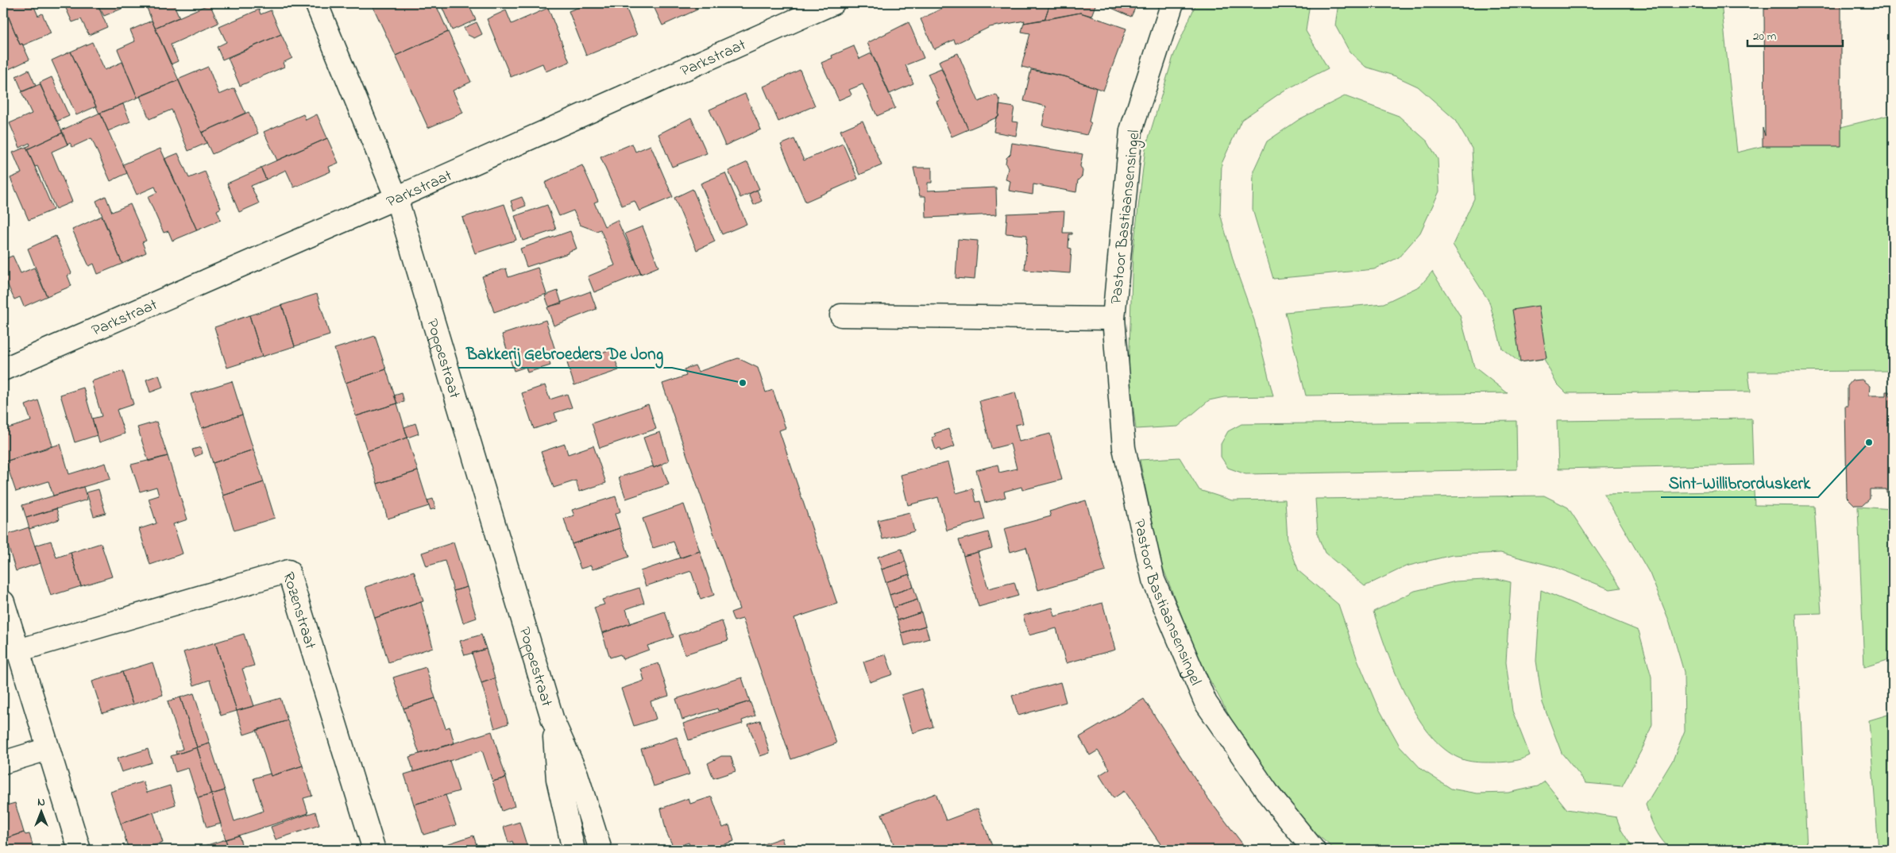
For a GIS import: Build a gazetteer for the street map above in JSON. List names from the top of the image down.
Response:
{
  "streets": {
    "street": [
      "Parkstraat",
      "Pastoor Bastiaansensingel",
      "Poppestraat",
      "Rozenstraat"
    ]
  },
  "crossings": [
    ["Parkstraat", "Poppestraat"]
  ],
  "places": ["Bakkerij Gebroeders De Jong", "Sint-Willibrorduskerk"],
  "scale_bar": "20 m",
  "north": "top"
}
